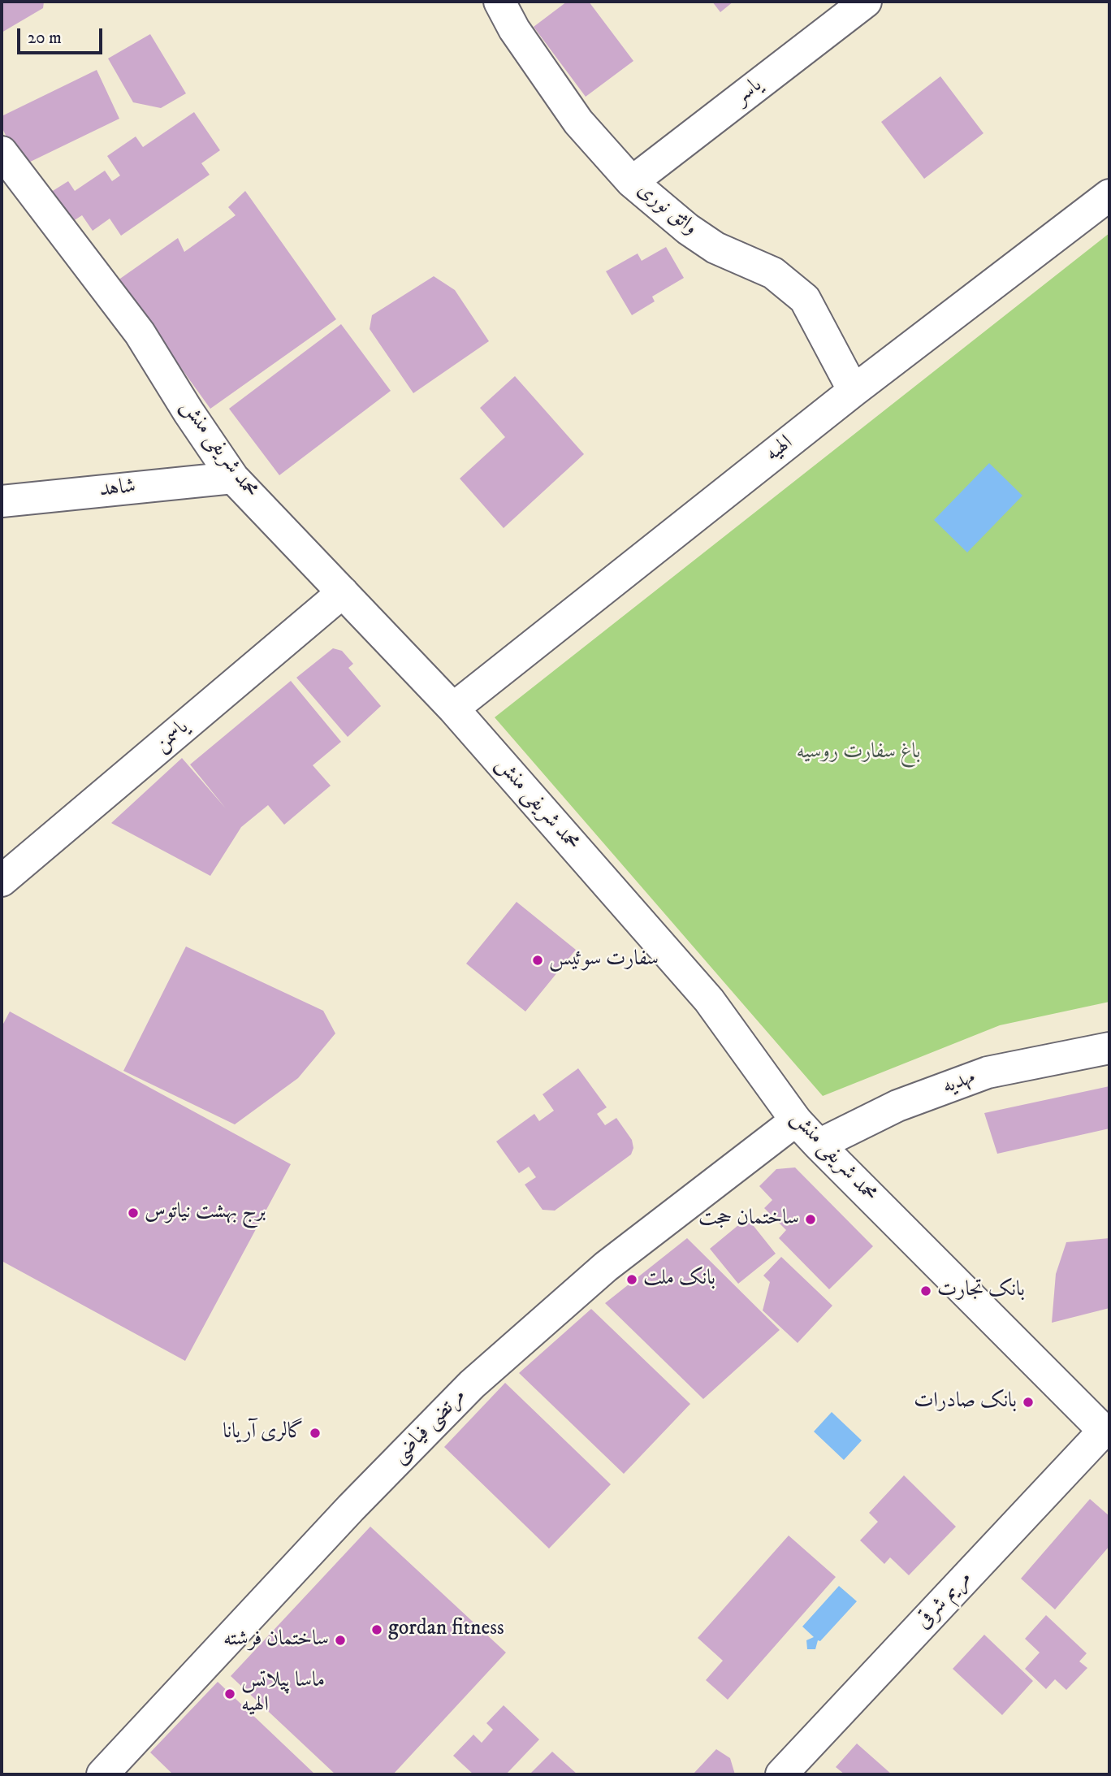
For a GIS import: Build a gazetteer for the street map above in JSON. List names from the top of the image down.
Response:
{
  "streets": {
    "street": [
      "یاسر",
      "واثق نوری",
      "محمد شریفی منش",
      "الهیه",
      "شاهد",
      "یاسمن",
      "مهدیه",
      "مرتضی فیاضی",
      "مریم شرقی"
    ]
  },
  "crossings": [
    ["یاسر", "واثق نوری"],
    ["واثق نوری", "الهیه"],
    ["محمد شریفی منش", "الهیه"],
    ["محمد شریفی منش", "شاهد"],
    ["محمد شریفی منش", "یاسمن"],
    ["محمد شریفی منش", "مهدیه"],
    ["محمد شریفی منش", "مرتضی فیاضی"],
    ["محمد شریفی منش", "مریم شرقی"]
  ],
  "parks": ["باغ سفارت روسیه"],
  "places": [
    "سفارت سوئیس",
    "برج بهشت نیاتوس",
    "ساختمان حجت",
    "بانک ملت",
    "بانک تجارت",
    "بانک صادرات",
    "گالری آریانا",
    "gordan fitness",
    "ساختمان فرشته",
    "ماسا پیلاتس الهیه"
  ],
  "scale_bar": "20 m"
}
